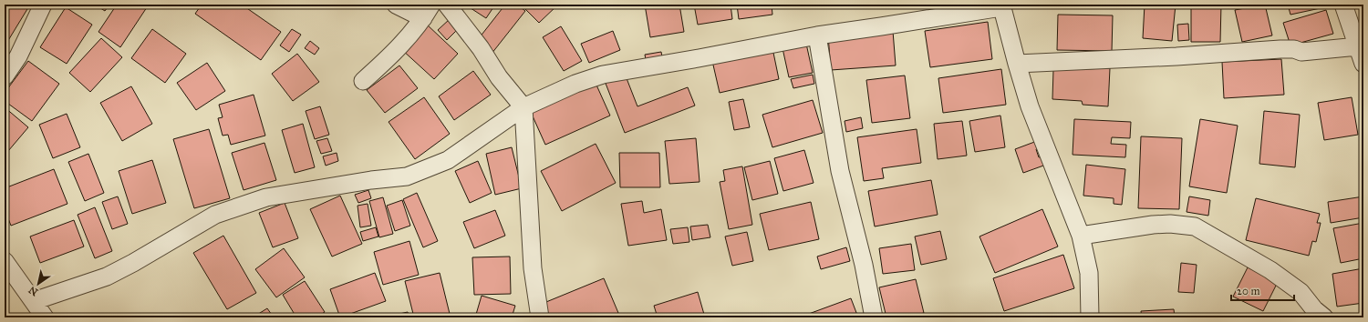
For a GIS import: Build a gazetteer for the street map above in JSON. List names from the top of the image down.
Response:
{
  "scale_bar": "20 m",
  "north": "bottom left"
}
